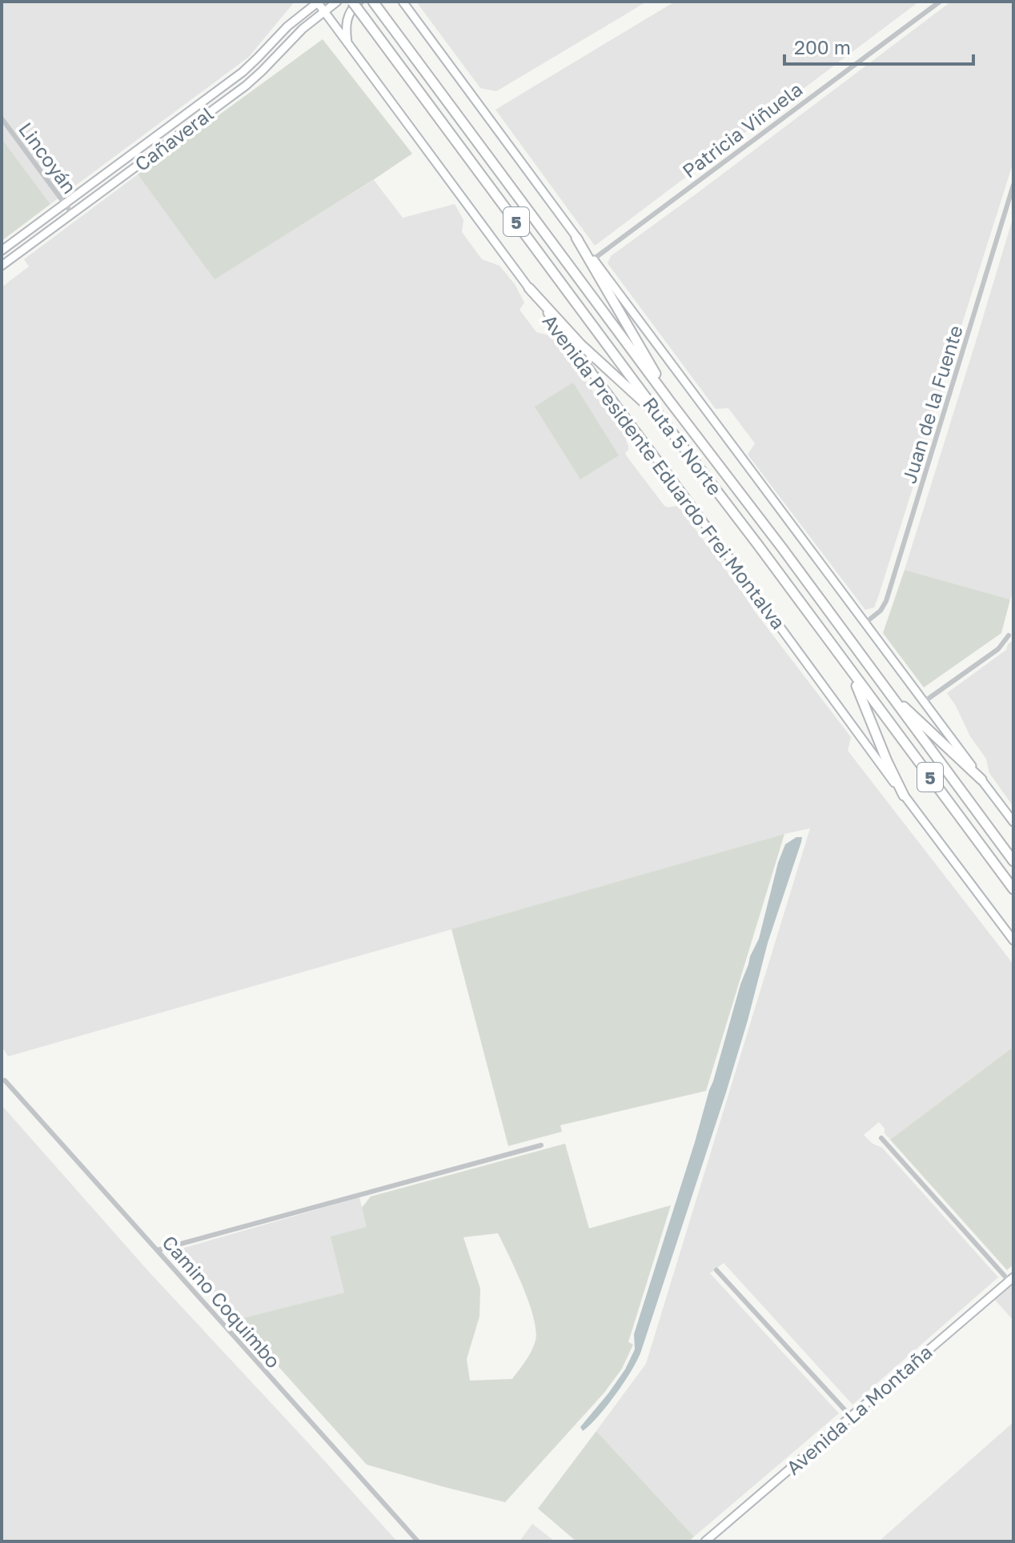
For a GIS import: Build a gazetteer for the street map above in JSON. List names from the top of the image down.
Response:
{
  "streets": {
    "highway": ["5", "Ruta 5 Norte"],
    "main road": ["Cañaveral", "Avenida Presidente Eduardo Frei Montalva", "Avenida La Montaña"],
    "street": [
      "Patricia Viñuela",
      "Lincoyán",
      "Juan de la Fuente",
      "Camino Coquimbo"
    ]
  },
  "crossings": [
    ["Cañaveral", "Lincoyán"],
    ["Cañaveral", "Avenida Presidente Eduardo Frei Montalva"]
  ],
  "scale_bar": "200 m"
}
